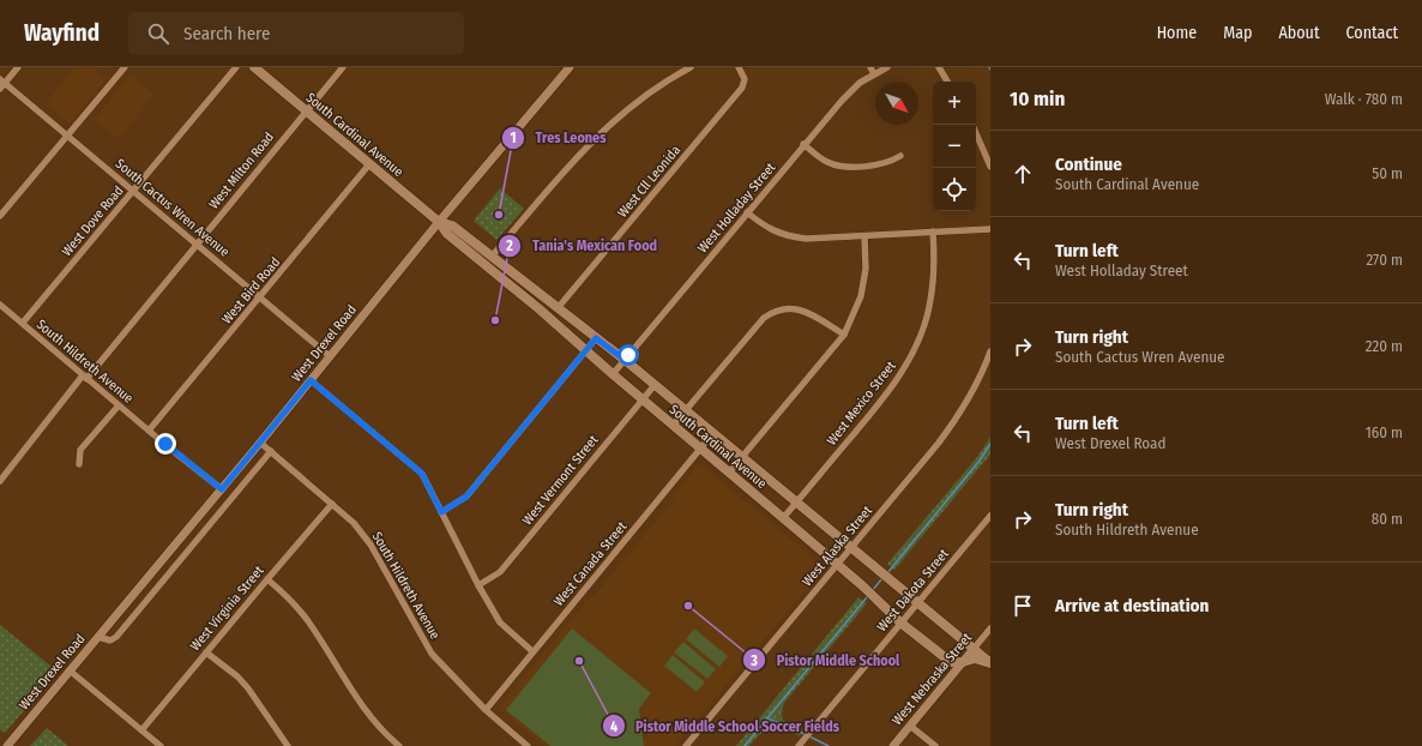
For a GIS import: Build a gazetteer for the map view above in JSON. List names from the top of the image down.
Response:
{
  "streets": {
    "main road": ["South Cardinal Avenue"],
    "street": [
      "West Milton Road",
      "West Cll Leonida",
      "South Cactus Wren Avenue",
      "West Holladay Street",
      "West Dove Road",
      "West Bird Road",
      "West Drexel Road",
      "South Hildreth Avenue",
      "West Mexico Street",
      "West Vermont Street",
      "West Alaska Street",
      "West Canada Street",
      "West Dakota Street",
      "West Virginia Street",
      "West Nebraska Street"
    ]
  },
  "crossings": [
    ["South Cardinal Avenue", "West Milton Road"],
    ["South Cardinal Avenue", "West Cll Leonida"],
    ["South Cardinal Avenue", "West Holladay Street"],
    ["South Cardinal Avenue", "West Bird Road"],
    ["South Cardinal Avenue", "West Drexel Road"],
    ["South Cardinal Avenue", "West Mexico Street"],
    ["South Cardinal Avenue", "West Vermont Street"],
    ["South Cardinal Avenue", "West Alaska Street"],
    ["South Cardinal Avenue", "West Canada Street"],
    ["South Cardinal Avenue", "West Dakota Street"],
    ["South Cardinal Avenue", "West Nebraska Street"],
    ["West Milton Road", "South Cactus Wren Avenue"],
    ["West Milton Road", "South Hildreth Avenue"],
    ["South Cactus Wren Avenue", "West Dove Road"],
    ["South Cactus Wren Avenue", "West Bird Road"],
    ["South Cactus Wren Avenue", "West Drexel Road"],
    ["West Dove Road", "South Hildreth Avenue"],
    ["West Bird Road", "South Hildreth Avenue"],
    ["West Drexel Road", "South Hildreth Avenue"],
    ["South Hildreth Avenue", "West Canada Street"],
    ["South Hildreth Avenue", "West Virginia Street"]
  ],
  "places": [
    "Tres Leones",
    "Tania's Mexican Food",
    "Pistor Middle School",
    "Pistor Middle School Soccer Fields"
  ],
  "north": "bottom right",
  "page": {
    "header": "Wayfind",
    "search": "Search here",
    "nav": [
      "Home",
      "Map",
      "About",
      "Contact"
    ],
    "heading": ["10 min", "Walk · 780 m"],
    "map_buttons": ["+", "−"],
    "list": [
      ["Continue", "South Cardinal Avenue", "50 m"],
      ["Turn left", "West Holladay Street", "270 m"],
      ["Turn right", "South Cactus Wren Avenue", "220 m"],
      ["Turn left", "West Drexel Road", "160 m"],
      ["Turn right", "South Hildreth Avenue", "80 m"],
      "Arrive at destination"
    ]
  }
}
